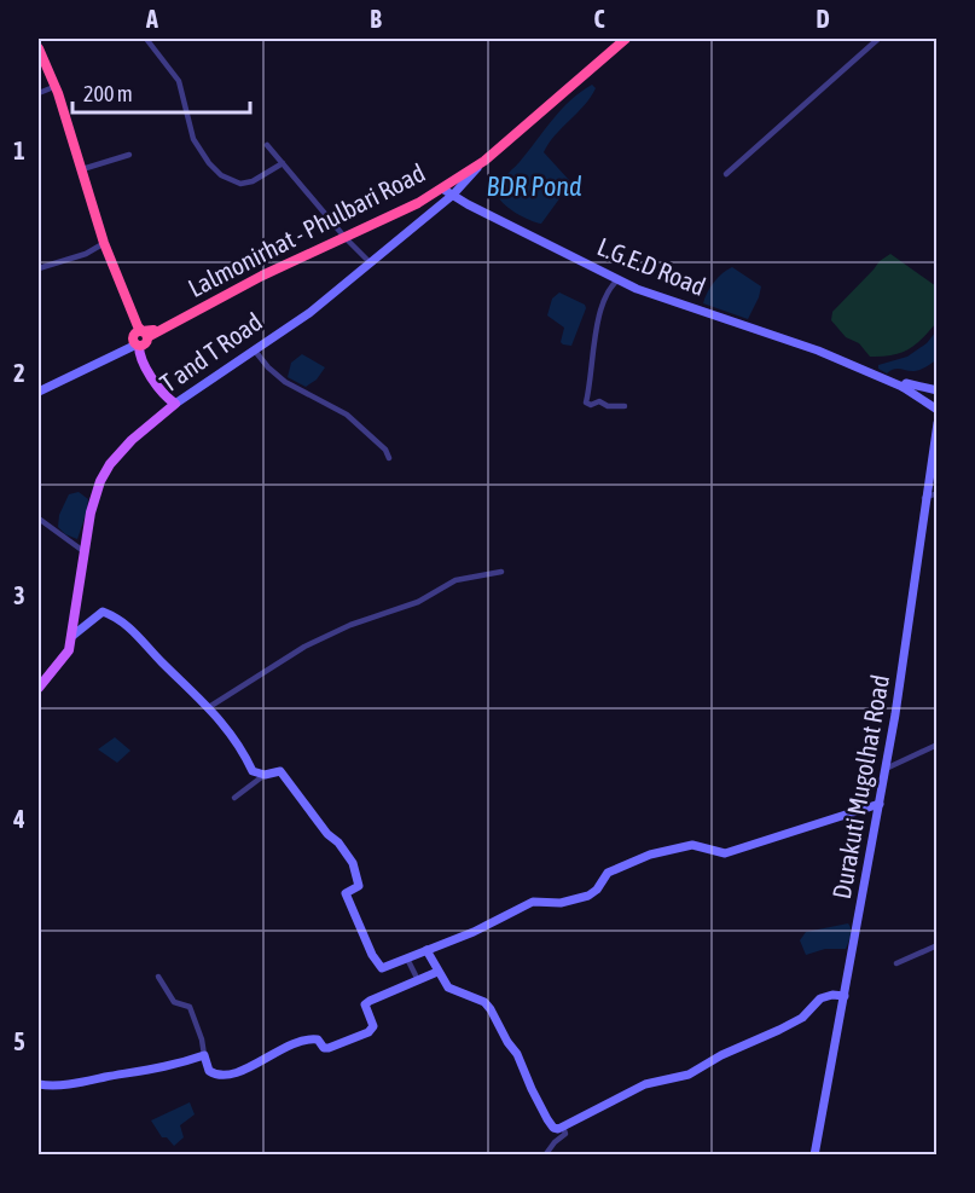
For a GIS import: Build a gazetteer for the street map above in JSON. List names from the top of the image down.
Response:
{
  "streets": {
    "highway": ["Lalmonirhat - Phulbari Road"],
    "main road": ["T and T Road"],
    "street": ["L.G.E.D Road", "Durakuti Mugolhat Road"]
  },
  "crossings": [
    ["Lalmonirhat - Phulbari Road", "L.G.E.D Road"],
    ["Lalmonirhat - Phulbari Road", "T and T Road"],
    ["L.G.E.D Road", "T and T Road"]
  ],
  "water": ["BDR Pond"],
  "scale_bar": "200 m",
  "grid": {
    "columns": [
      "A",
      "B",
      "C",
      "D"
    ],
    "rows": [
      "1",
      "2",
      "3",
      "4",
      "5"
    ]
  }
}
